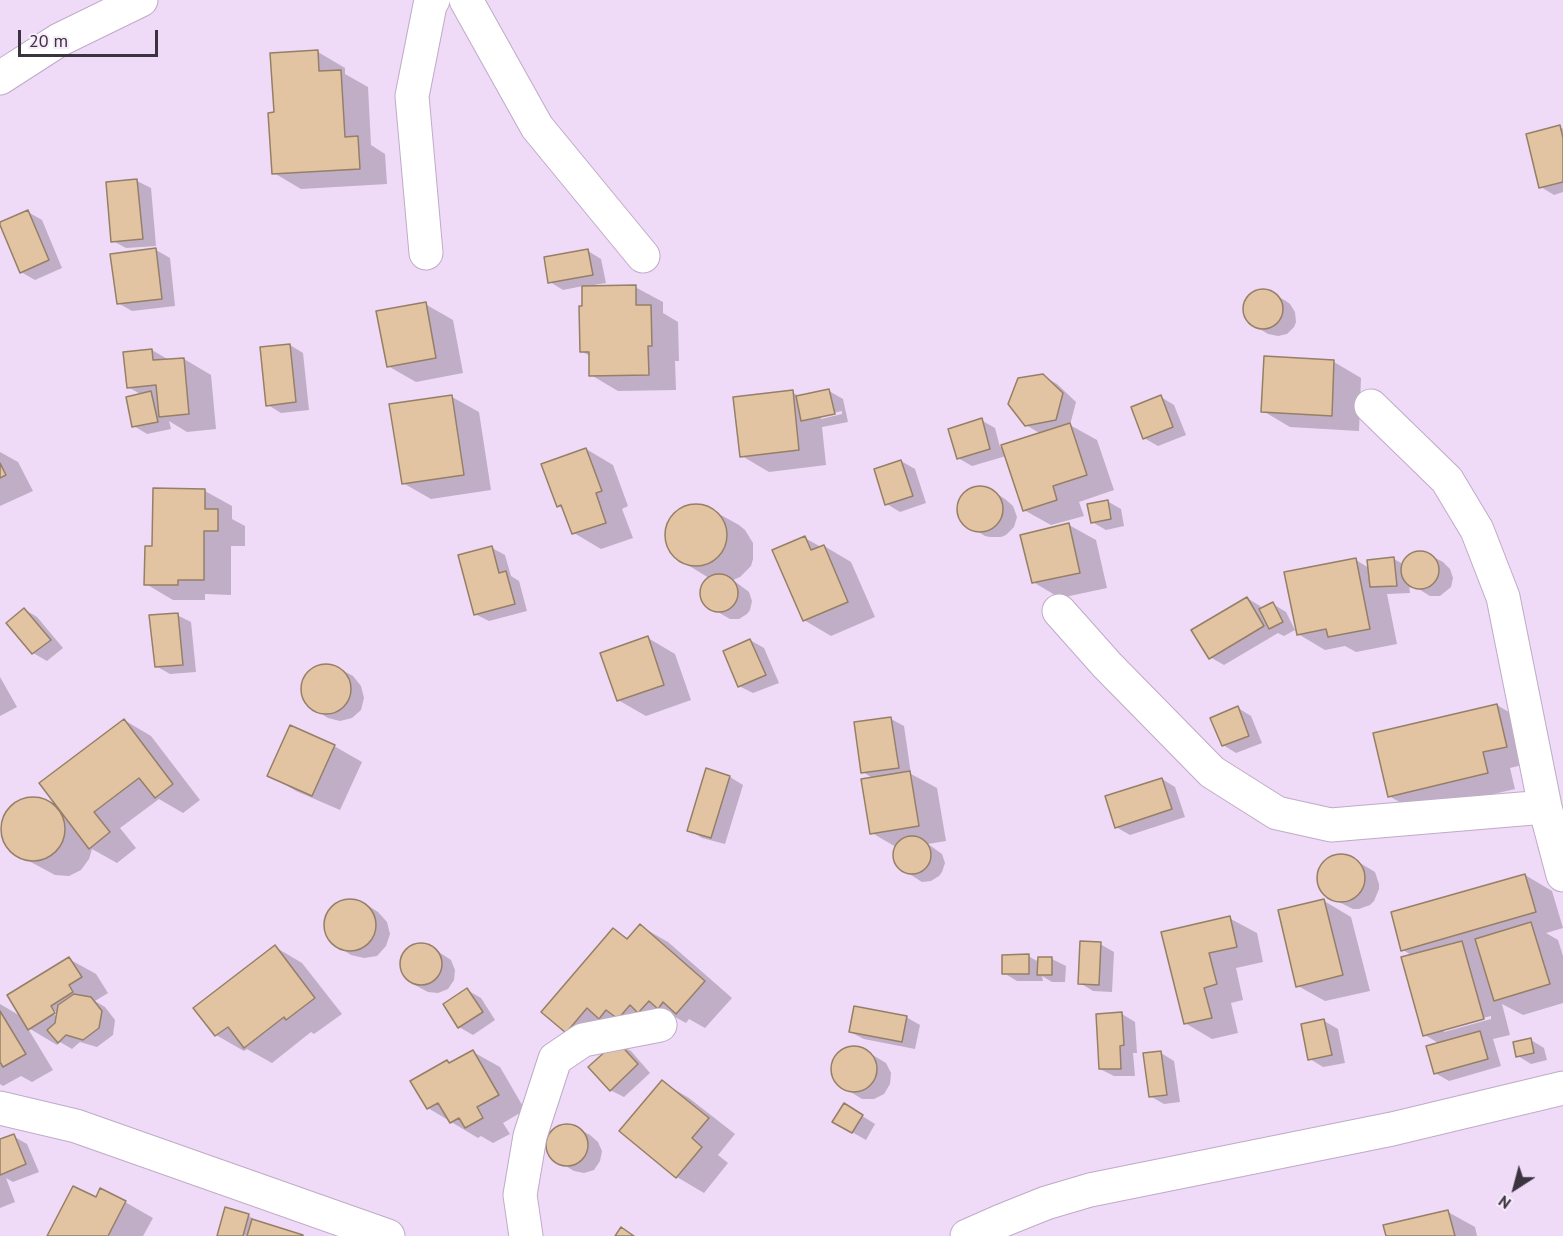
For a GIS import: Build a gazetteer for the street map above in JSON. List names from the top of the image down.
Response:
{
  "scale_bar": "20 m",
  "north": "bottom left"
}
